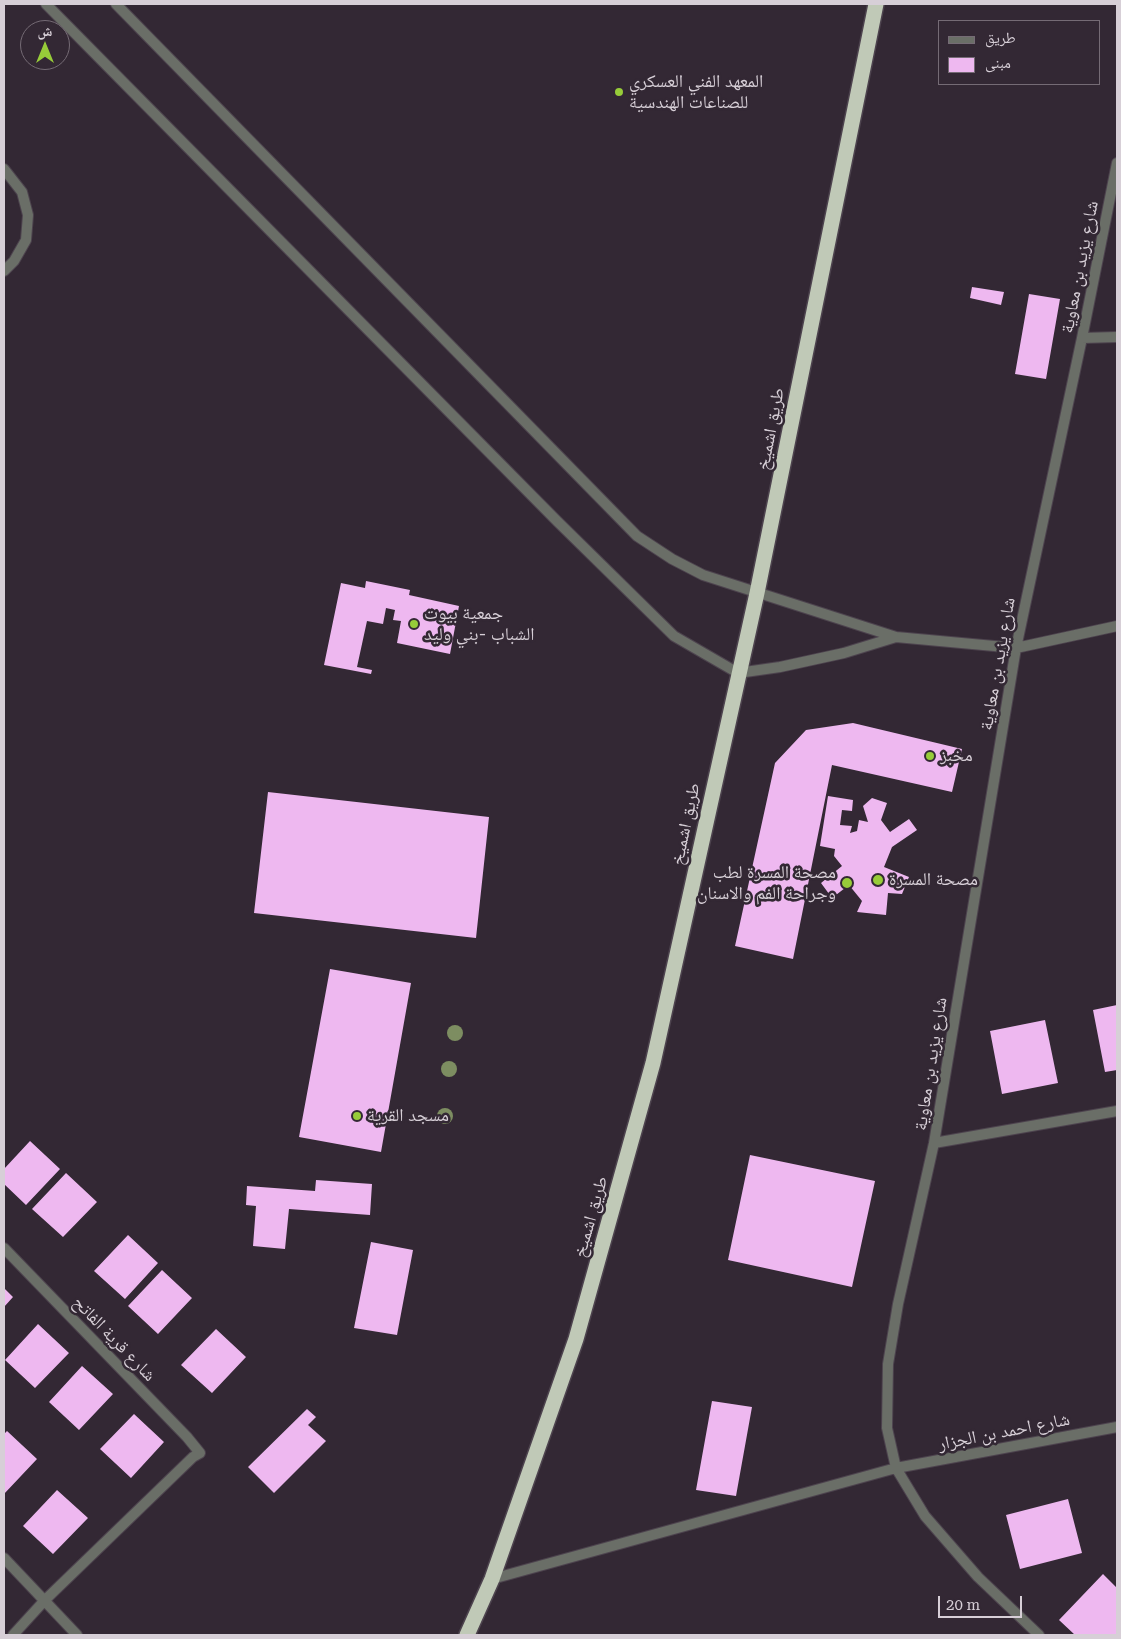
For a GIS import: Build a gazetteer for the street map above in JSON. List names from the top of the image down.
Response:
{
  "streets": {
    "highway": ["طريق اشميخ"],
    "street": ["شارع يزيد بن معاوية", "شارع قرية الفاتح", "شارع احمد بن الجزار"]
  },
  "crossings": [
    ["شارع يزيد بن معاوية", "شارع احمد بن الجزار"],
    ["طريق اشميخ", "شارع احمد بن الجزار"]
  ],
  "places": [
    "المعهد الفني العسكري للصناعات الهندسية",
    "جمعية بيوت الشباب -بني وليد",
    "مخبز",
    "مصحة المسرة",
    "مصحة المسرة لطب وجراحة الفم والاسنان",
    "مسجد القرية"
  ],
  "legend": ["طريق", "مبنى"],
  "scale_bar": "20 m",
  "north": "top"
}
